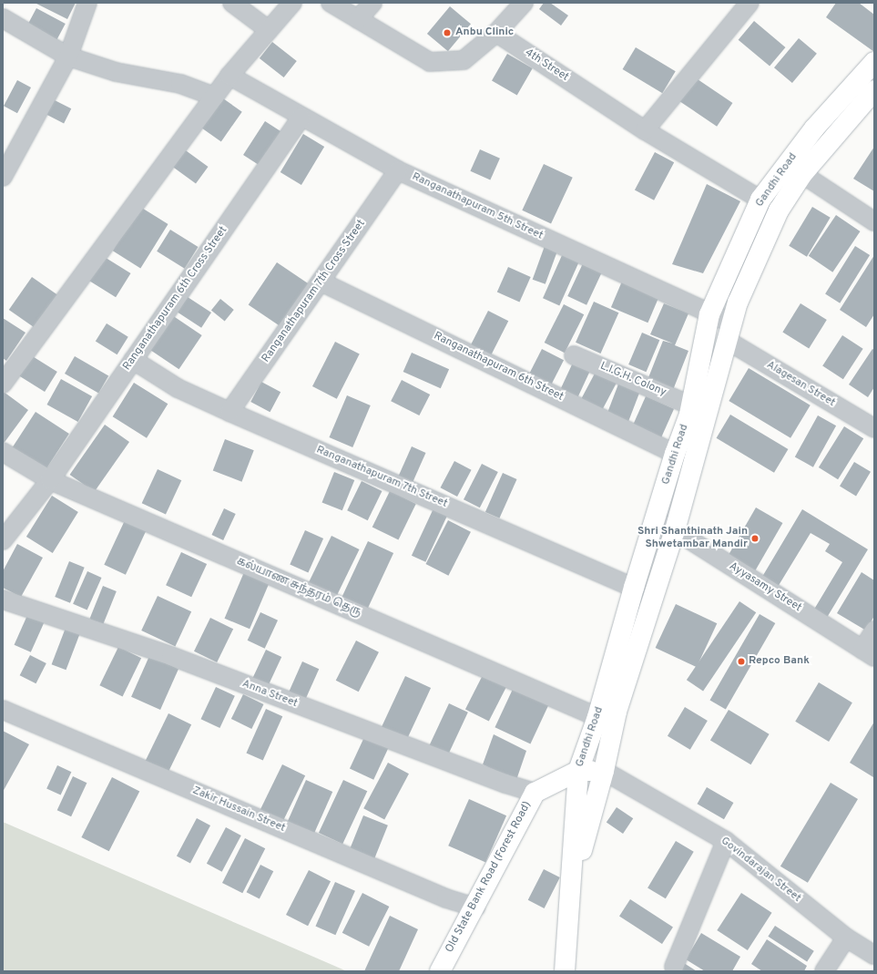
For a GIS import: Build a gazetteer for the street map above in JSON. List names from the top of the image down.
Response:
{
  "streets": {
    "main road": ["Gandhi Road", "Old State Bank Road (Forest Road)"],
    "street": [
      "4th Street",
      "Ranganathapuram 5th Street",
      "Ranganathapuram 7th Cross Street",
      "Ranganathapuram 6th Cross Street",
      "Ranganathapuram 6th Street",
      "L.I.G.H. Colony",
      "Alagesan Street",
      "Ranganathapuram 7th Street",
      "கல்யாண சுந்தரம் தெரு",
      "Ayyasamy Street",
      "Anna Street",
      "Zakir Hussain Street",
      "Govindarajan Street"
    ]
  },
  "crossings": [
    ["4th Street", "Gandhi Road"],
    ["Gandhi Road", "Ranganathapuram 5th Street"],
    ["Gandhi Road", "Ranganathapuram 6th Street"],
    ["Gandhi Road", "L.I.G.H. Colony"],
    ["Gandhi Road", "Alagesan Street"],
    ["Gandhi Road", "Ranganathapuram 7th Street"],
    ["Gandhi Road", "கல்யாண சுந்தரம் தெரு"],
    ["Gandhi Road", "Ayyasamy Street"],
    ["Gandhi Road", "Govindarajan Street"],
    ["Gandhi Road", "Old State Bank Road (Forest Road)"],
    ["Ranganathapuram 5th Street", "Ranganathapuram 7th Cross Street"],
    ["Ranganathapuram 5th Street", "Ranganathapuram 6th Cross Street"],
    ["Ranganathapuram 5th Street", "Alagesan Street"],
    ["Ranganathapuram 7th Cross Street", "Ranganathapuram 6th Street"],
    ["Ranganathapuram 7th Cross Street", "Ranganathapuram 7th Street"],
    ["Ranganathapuram 6th Cross Street", "Ranganathapuram 7th Street"],
    ["Ranganathapuram 6th Cross Street", "கல்யாண சுந்தரம் தெரு"],
    ["Anna Street", "Old State Bank Road (Forest Road)"],
    ["Zakir Hussain Street", "Old State Bank Road (Forest Road)"],
    ["Govindarajan Street", "Old State Bank Road (Forest Road)"]
  ],
  "places": ["Anbu Clinic", "Shri Shanthinath Jain Shwetambar Mandir", "Repco Bank"]
}
